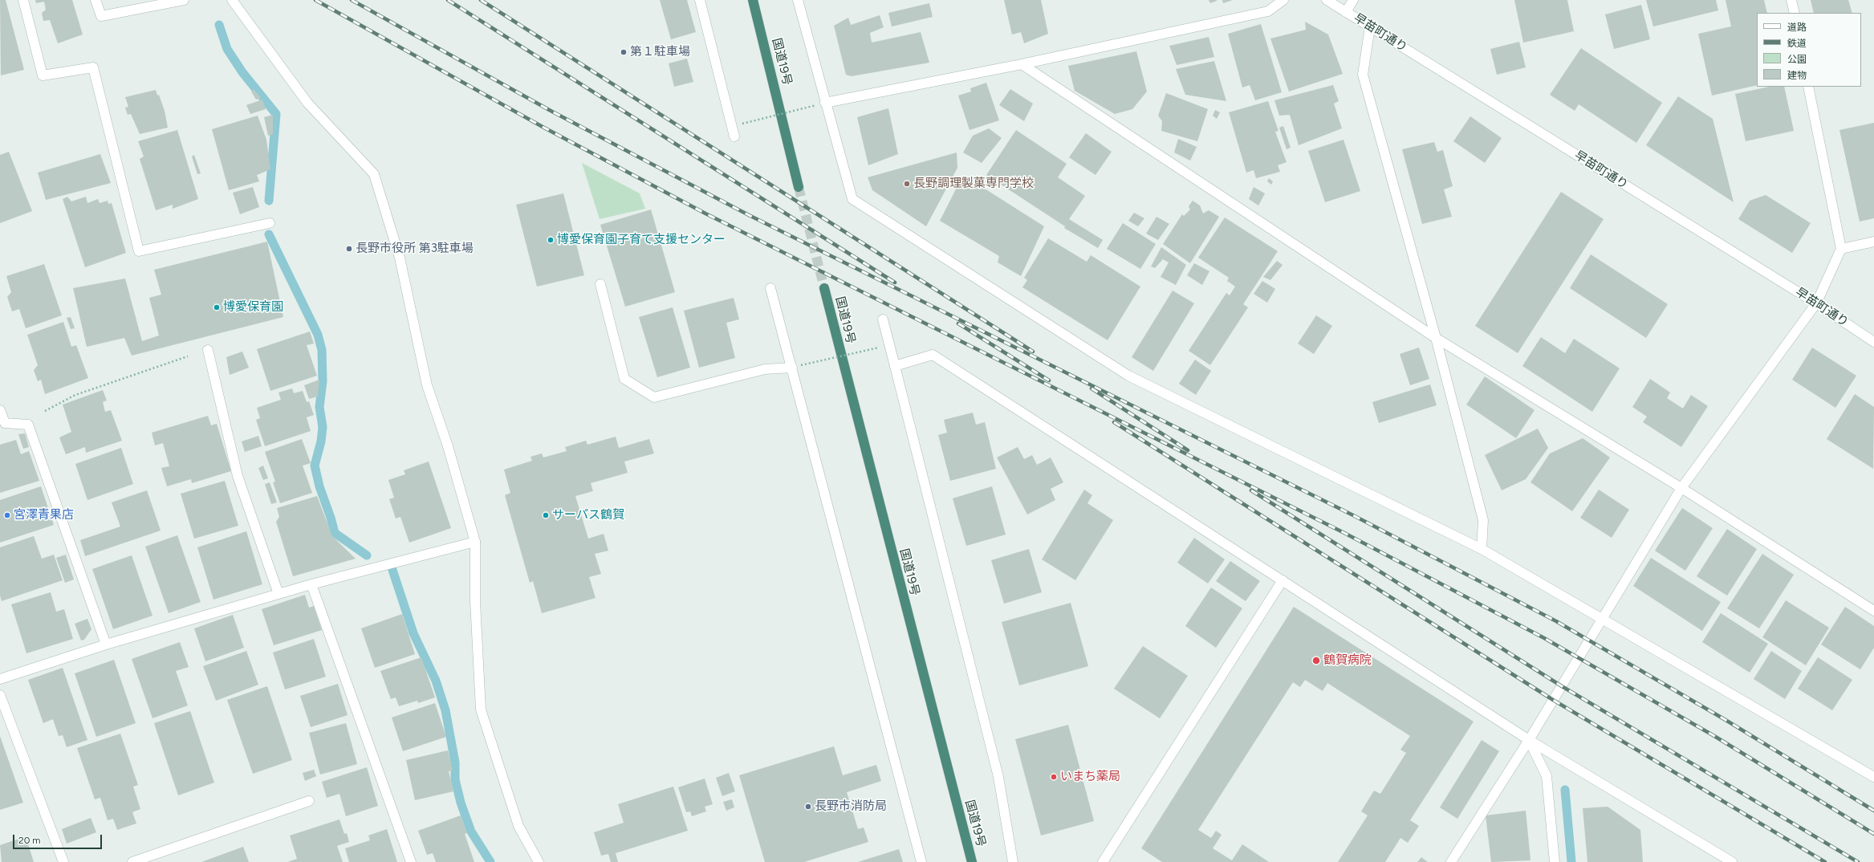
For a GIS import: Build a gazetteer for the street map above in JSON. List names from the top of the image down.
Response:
{
  "streets": {
    "highway": ["国道19号"],
    "street": ["早苗町通り"]
  },
  "places": [
    "第１駐車場",
    "長野調理製菓専門学校",
    "博愛保育園子育て支援センター",
    "長野市役所 第3駐車場",
    "博愛保育園",
    "宮澤青果店",
    "サーパス鶴賀",
    "鶴賀病院",
    "いまち薬局",
    "長野市消防局"
  ],
  "legend": [
    "道路",
    "鉄道",
    "公園",
    "建物"
  ],
  "scale_bar": "20 m"
}
